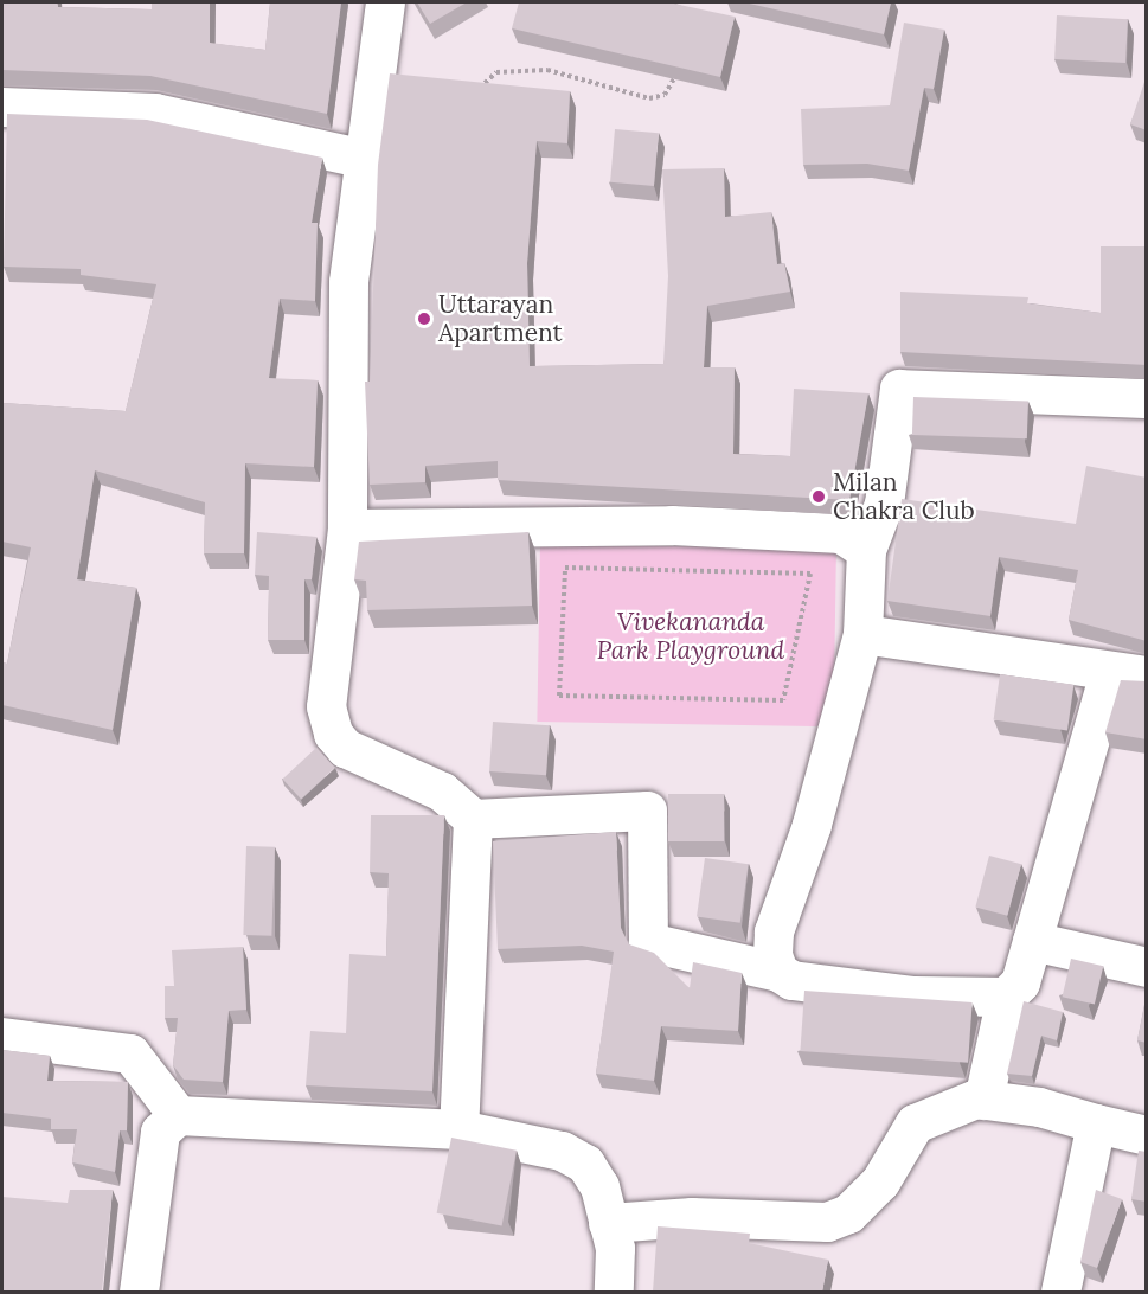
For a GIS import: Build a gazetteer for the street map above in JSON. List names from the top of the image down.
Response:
{
  "parks": ["Vivekananda Park Playground"],
  "places": ["Uttarayan Apartment", "Milan Chakra Club"]
}
